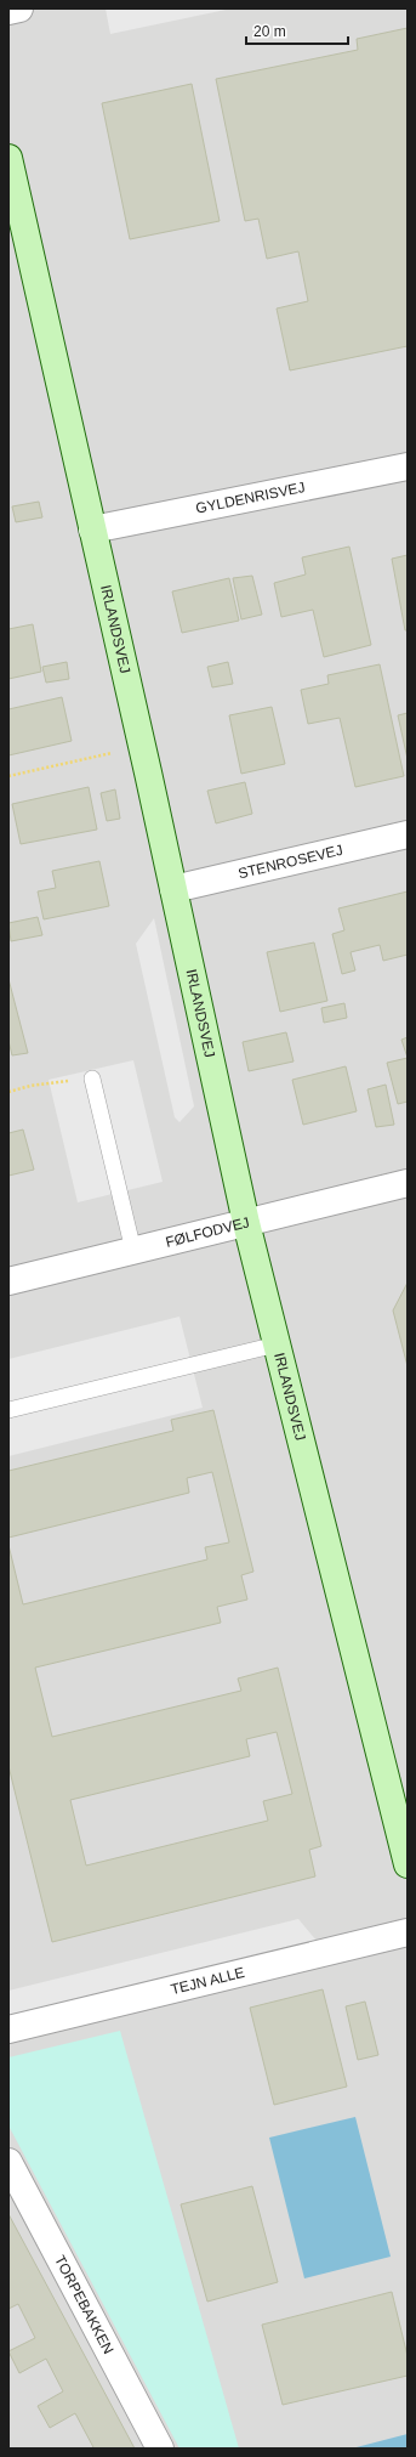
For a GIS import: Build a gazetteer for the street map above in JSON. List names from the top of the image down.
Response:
{
  "streets": {
    "street": [
      "GYLDENRISVEJ",
      "IRLANDSVEJ",
      "STENROSEVEJ",
      "FØLFODVEJ",
      "TEJN ALLE",
      "TORPEBAKKEN"
    ]
  },
  "crossings": [
    ["GYLDENRISVEJ", "IRLANDSVEJ"],
    ["IRLANDSVEJ", "STENROSEVEJ"],
    ["IRLANDSVEJ", "FØLFODVEJ"]
  ],
  "scale_bar": "20 m"
}
